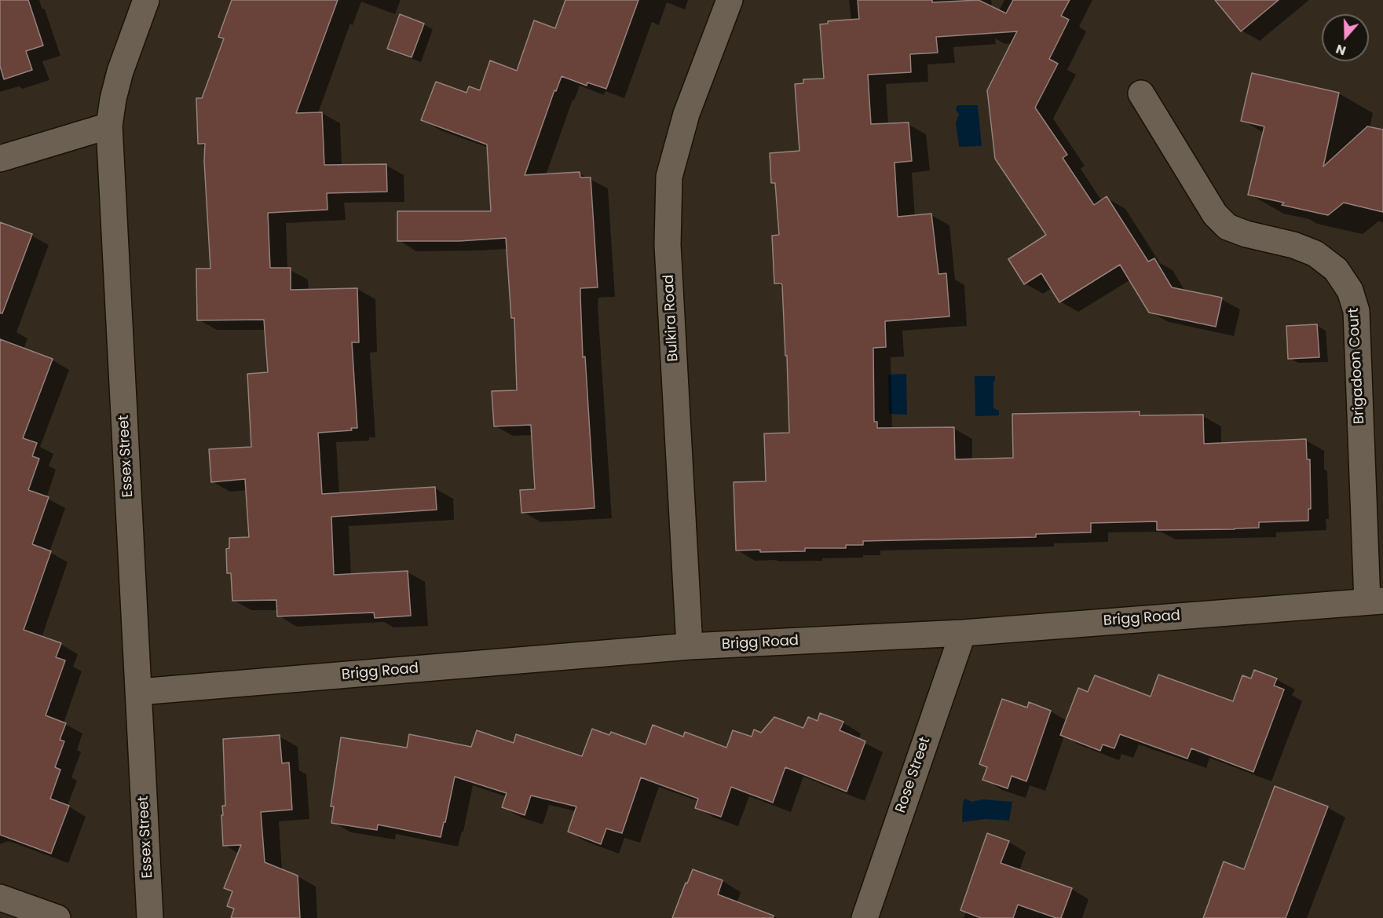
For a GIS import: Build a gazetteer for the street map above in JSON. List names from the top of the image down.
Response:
{
  "streets": {
    "street": [
      "Bulkira Road",
      "Brigadoon Court",
      "Essex Street",
      "Brigg Road",
      "Rose Street"
    ]
  },
  "crossings": [
    ["Bulkira Road", "Brigg Road"],
    ["Brigadoon Court", "Brigg Road"],
    ["Essex Street", "Brigg Road"],
    ["Brigg Road", "Rose Street"]
  ],
  "north": "bottom"
}
